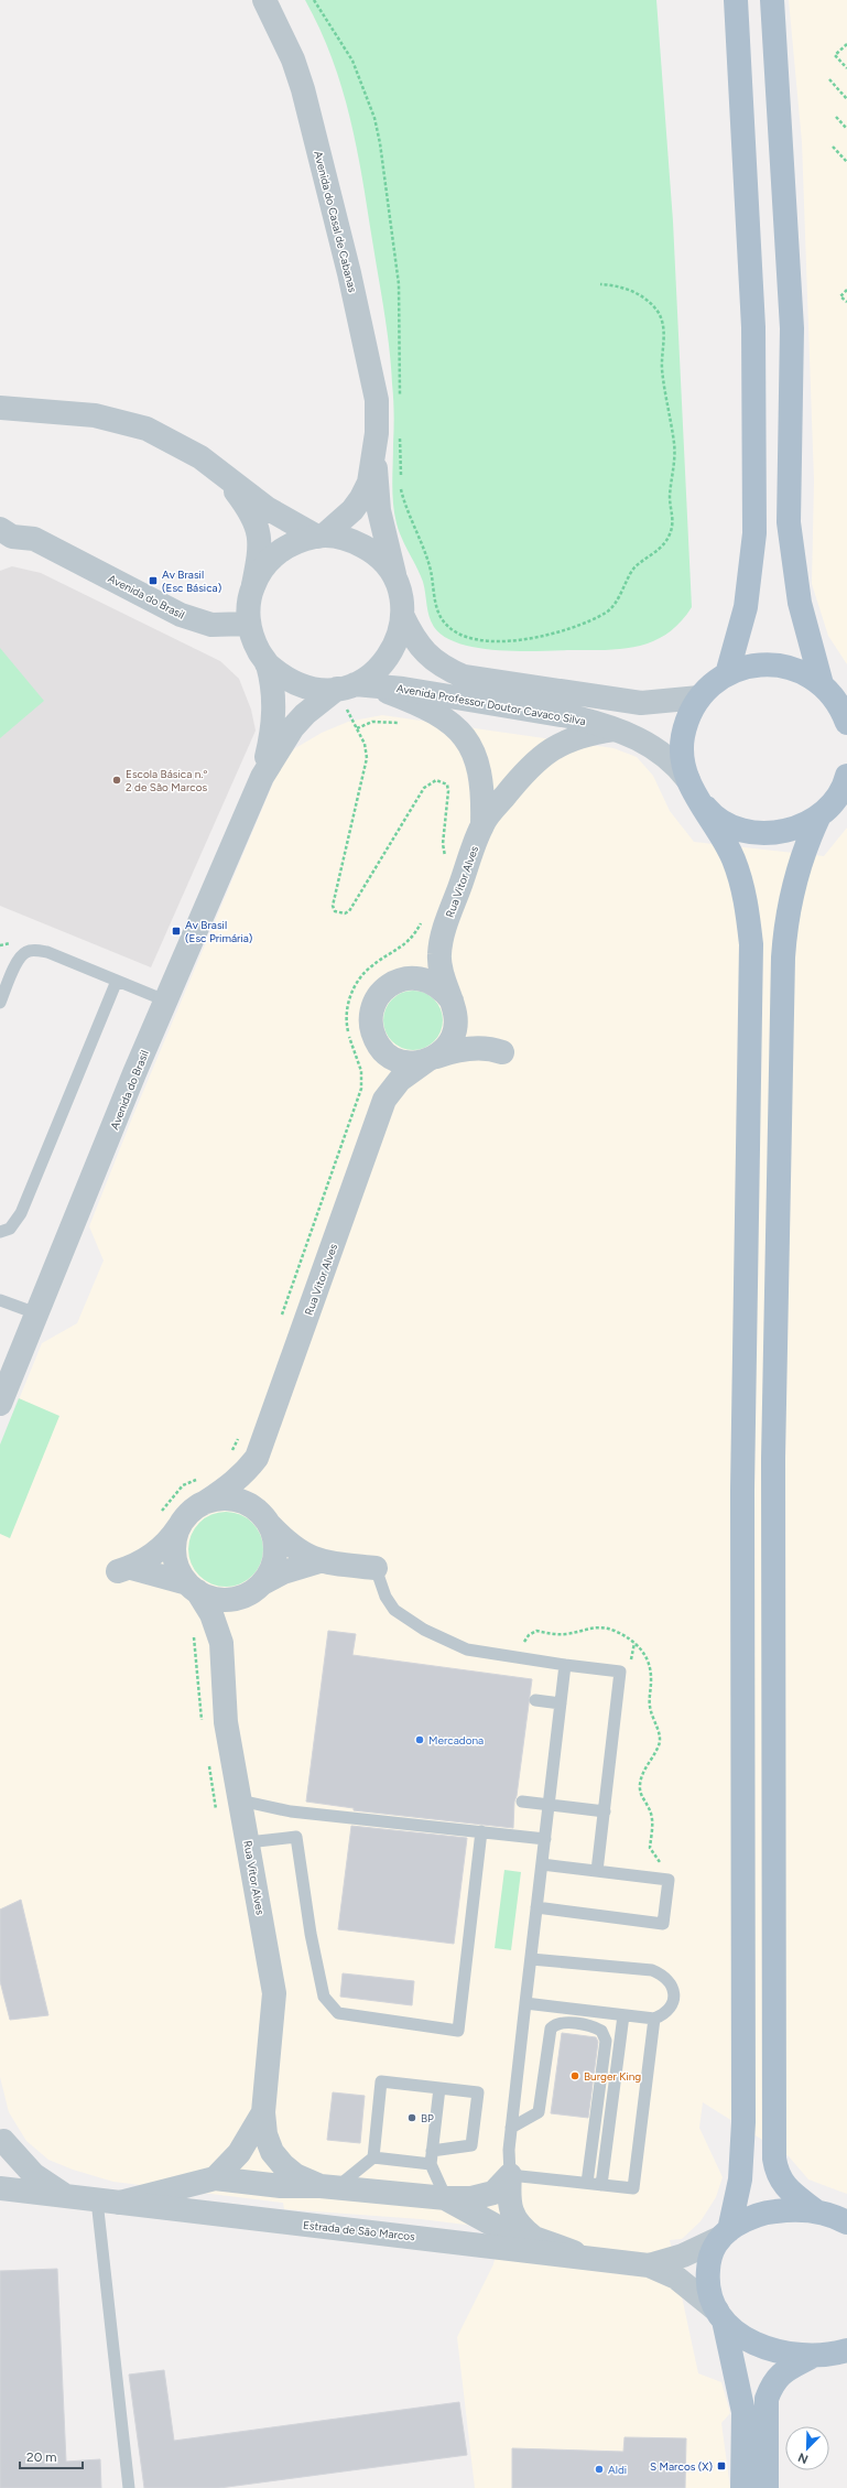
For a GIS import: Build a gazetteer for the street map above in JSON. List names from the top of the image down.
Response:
{
  "streets": {
    "street": [
      "Avenida do Casal de Cabanas",
      "Avenida do Brasil",
      "Avenida Professor Doutor Cavaco Silva",
      "Rua Vitor Alves",
      "Estrada de São Marcos"
    ]
  },
  "crossings": [
    ["Avenida do Casal de Cabanas", "Avenida do Brasil"],
    ["Avenida do Casal de Cabanas", "Avenida Professor Doutor Cavaco Silva"],
    ["Avenida do Casal de Cabanas", "Rua Vitor Alves"],
    ["Avenida do Brasil", "Avenida Professor Doutor Cavaco Silva"],
    ["Avenida do Brasil", "Rua Vitor Alves"],
    ["Avenida Professor Doutor Cavaco Silva", "Rua Vitor Alves"],
    ["Rua Vitor Alves", "Estrada de São Marcos"]
  ],
  "places": {
    "transit": ["Av Brasil (Esc Básica)", "Av Brasil (Esc Primária)", "S Marcos (X)"],
    "other": [
      "Escola Básica n.º 2 de São Marcos",
      "Mercadona",
      "Burger King",
      "BP",
      "Aldi"
    ]
  },
  "scale_bar": "20 m",
  "north": "bottom left"
}
